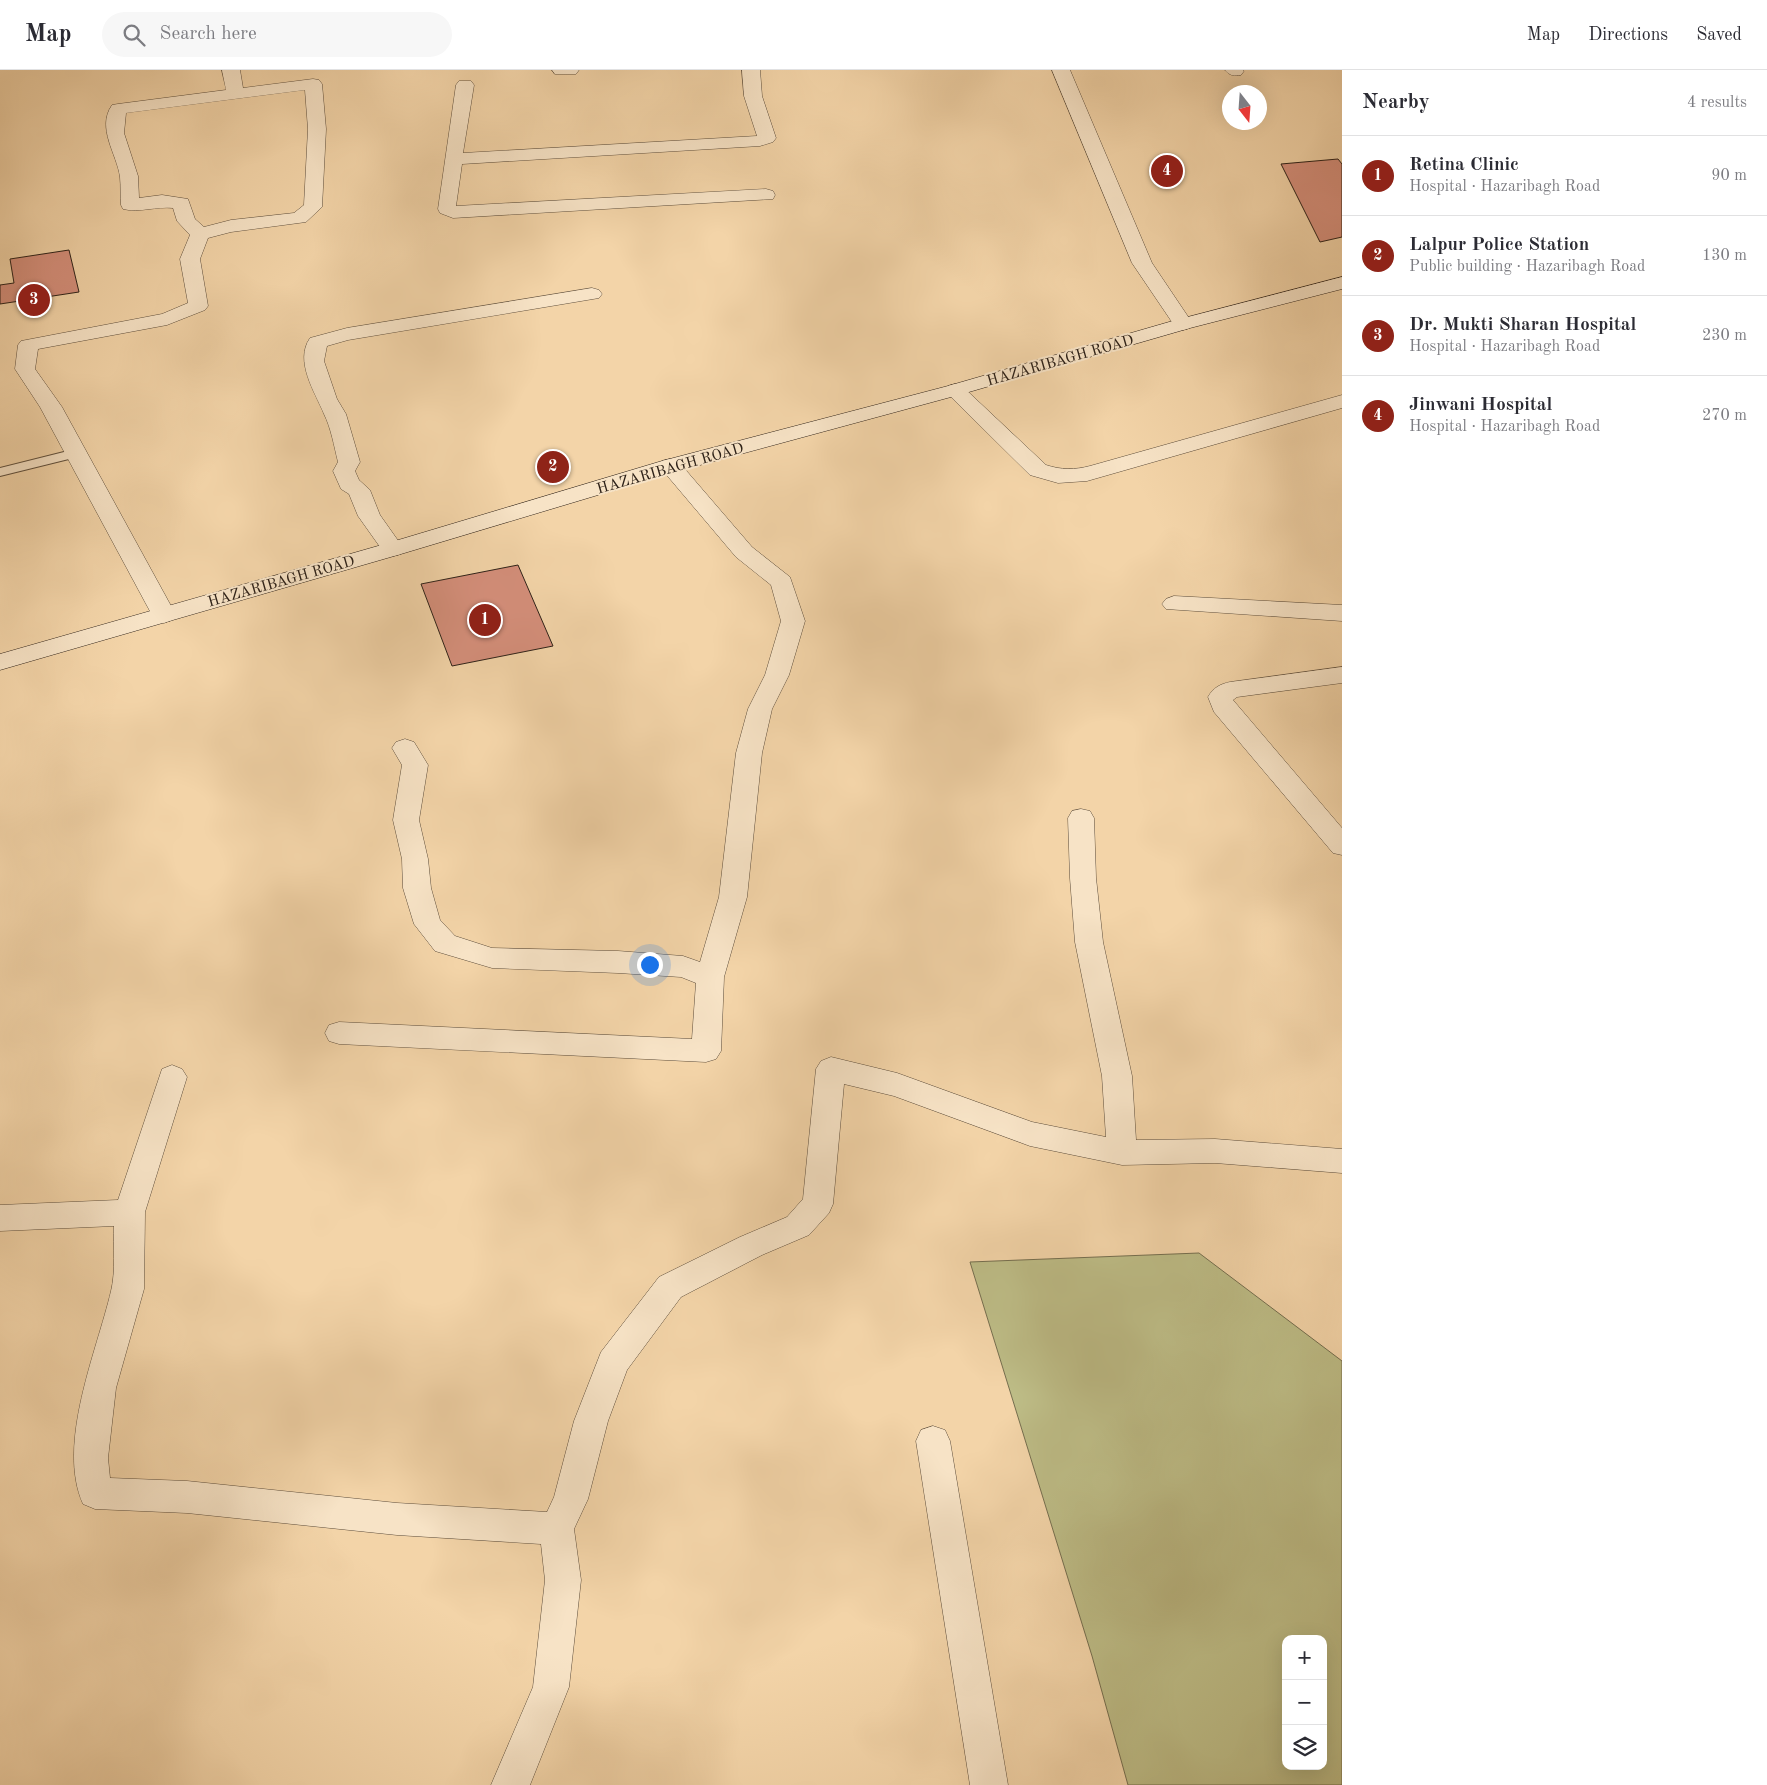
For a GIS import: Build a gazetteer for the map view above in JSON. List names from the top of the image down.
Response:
{
  "streets": {
    "street": ["HAZARIBAGH ROAD"]
  },
  "north": "bottom",
  "page": {
    "header": "Map",
    "search": "Search here",
    "nav": ["Map", "Directions", "Saved"],
    "heading": ["Nearby", "4 results"],
    "list": [
      {
        "mark": "1",
        "name": "Retina Clinic",
        "note": "Hospital · Hazaribagh Road",
        "value": "90 m"
      },
      {
        "mark": "2",
        "name": "Lalpur Police Station",
        "note": "Public building · Hazaribagh Road",
        "value": "130 m"
      },
      {
        "mark": "3",
        "name": "Dr. Mukti Sharan Hospital",
        "note": "Hospital · Hazaribagh Road",
        "value": "230 m"
      },
      {
        "mark": "4",
        "name": "Jinwani Hospital",
        "note": "Hospital · Hazaribagh Road",
        "value": "270 m"
      }
    ],
    "pins": [
      "4",
      "3",
      "2",
      "1"
    ],
    "map_buttons": ["+", "−"]
  }
}
